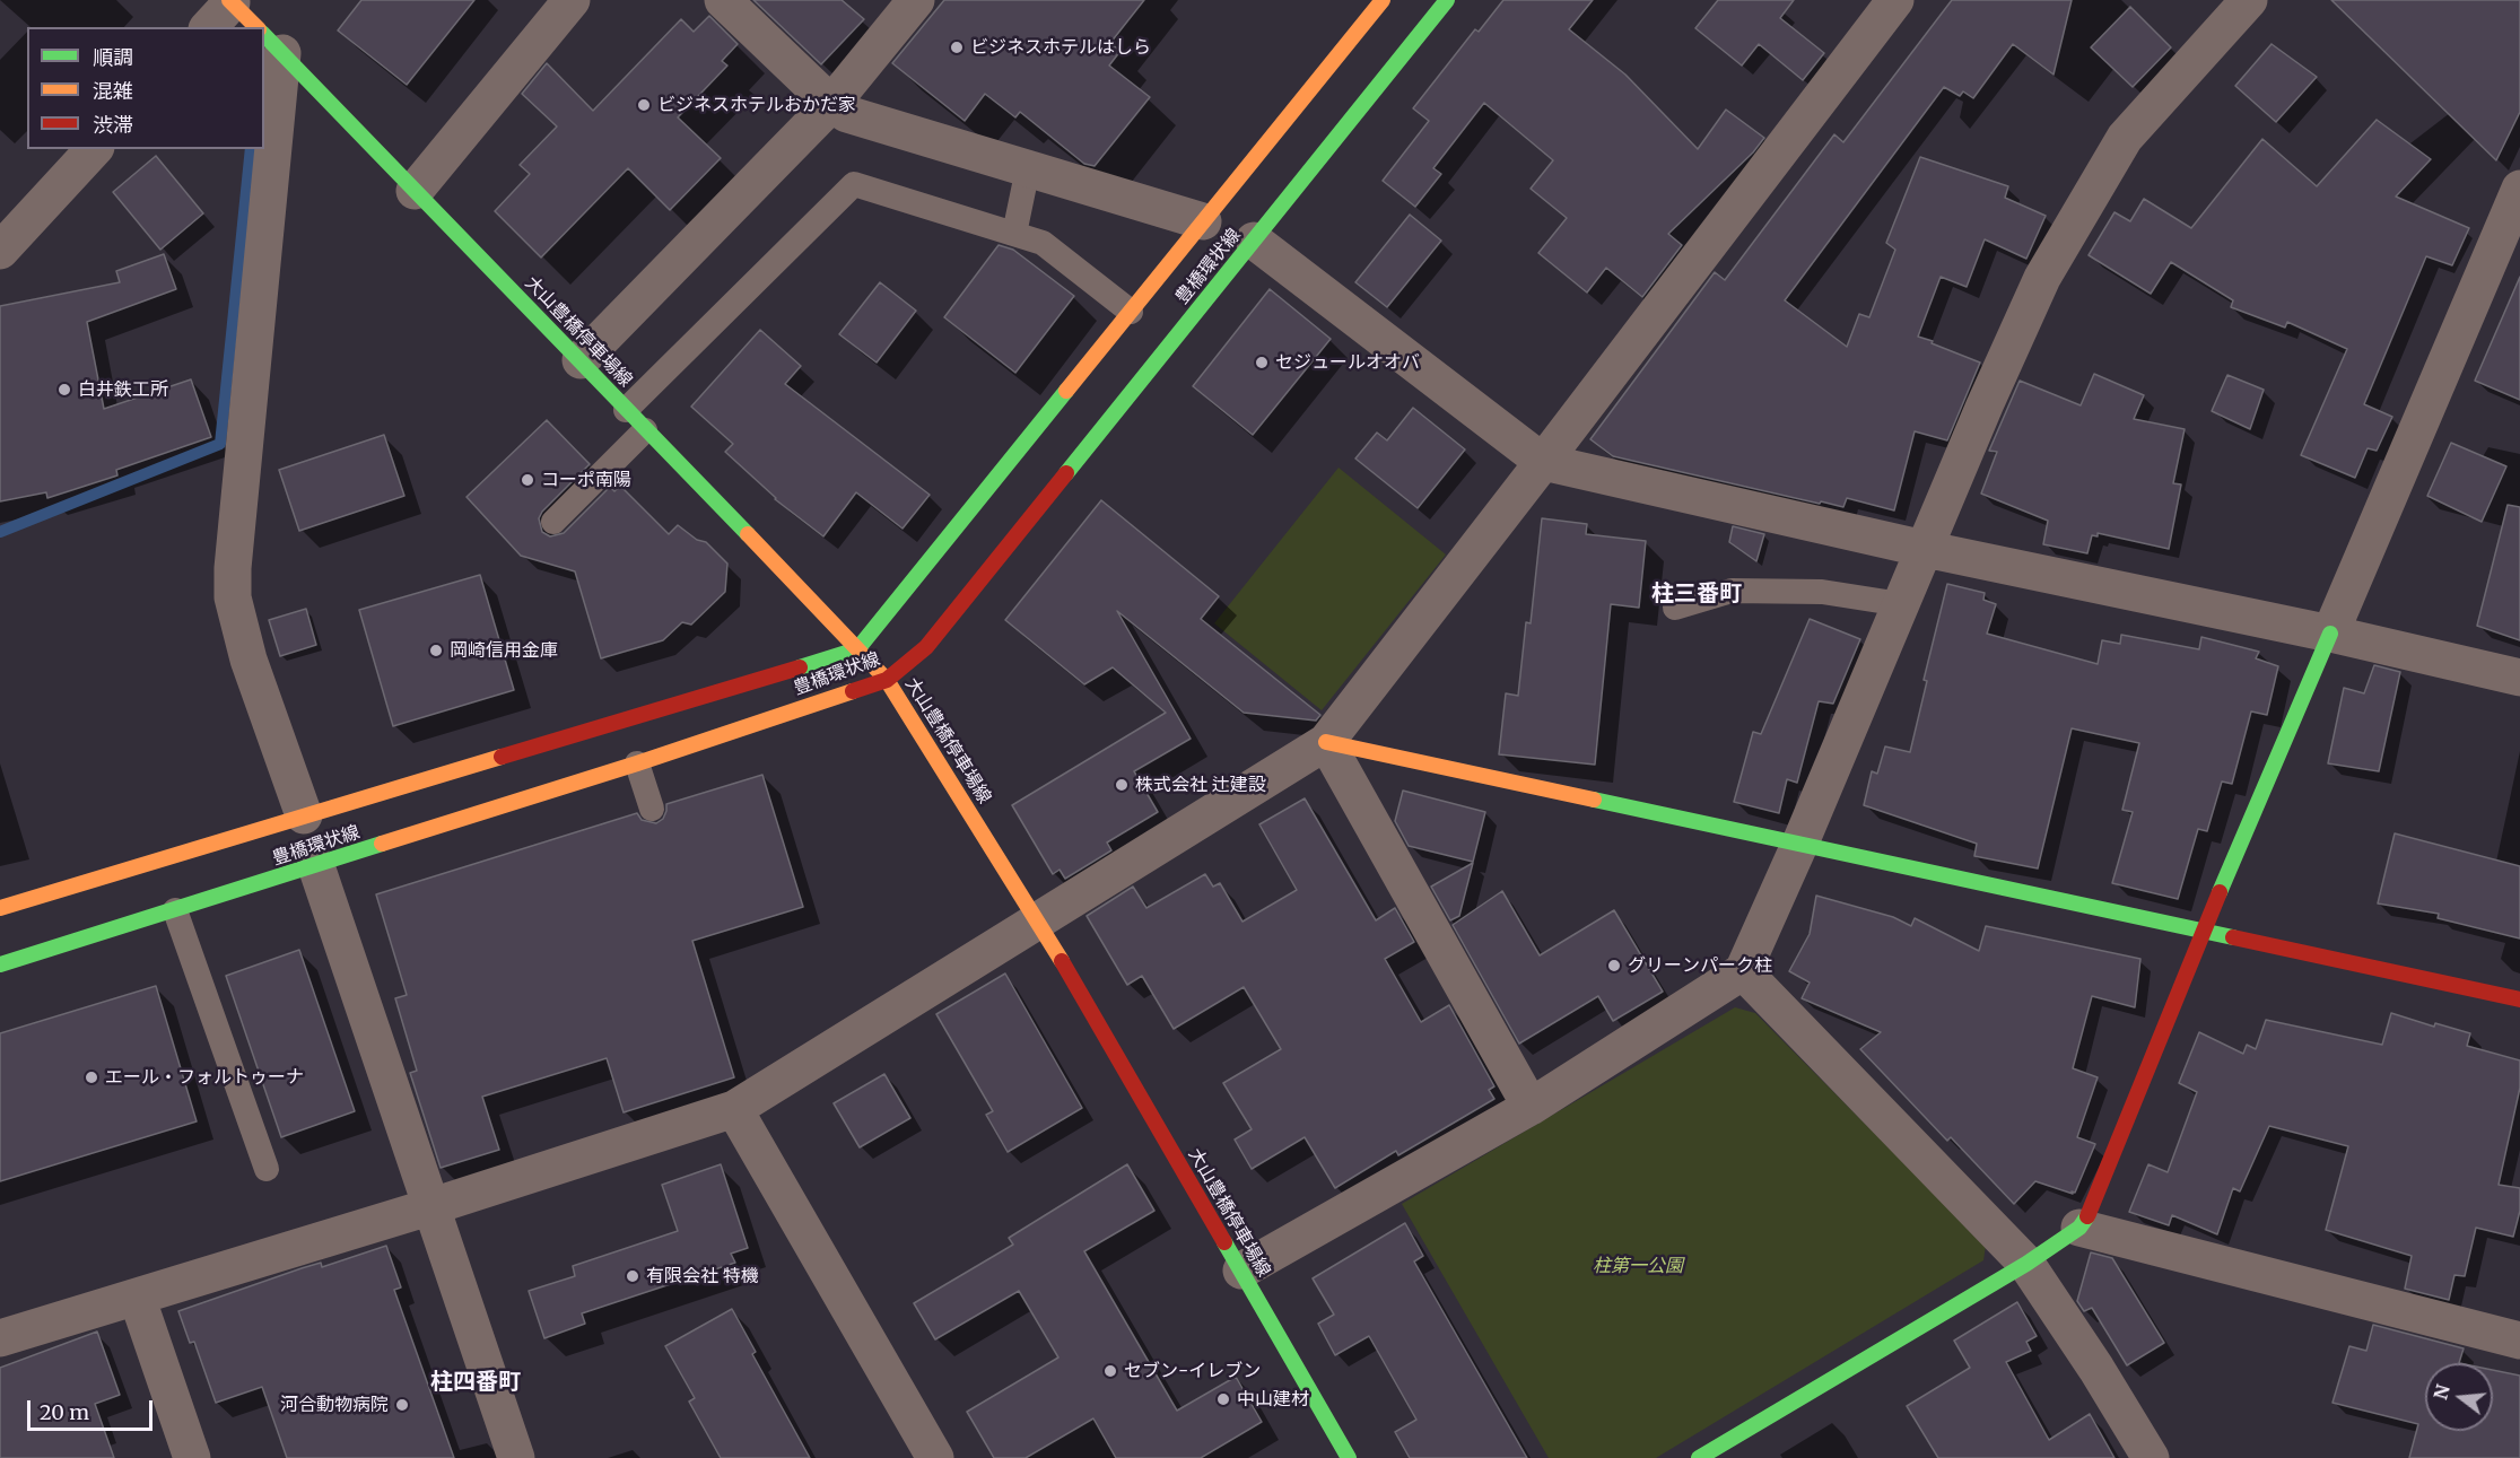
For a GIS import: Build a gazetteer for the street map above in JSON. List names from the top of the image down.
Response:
{
  "streets": {
    "main road": ["豊橋環状線", "大山豊橋停車場線"]
  },
  "crossings": [
    ["豊橋環状線", "大山豊橋停車場線"]
  ],
  "districts": ["柱三番町", "柱四番町"],
  "parks": ["柱第一公園"],
  "places": [
    "ビジネスホテルはしら",
    "ビジネスホテルおかだ家",
    "セジュールオオバ",
    "白井鉄工所",
    "コーポ南陽",
    "岡崎信用金庫",
    "株式会社 辻建設",
    "グリーンパーク柱",
    "エール・フォルトゥーナ",
    "有限会社 特機",
    "セブン-イレブン",
    "中山建材",
    "河合動物病院"
  ],
  "legend": ["順調", "混雑", "渋滞"],
  "scale_bar": "20 m",
  "north": "left"
}
